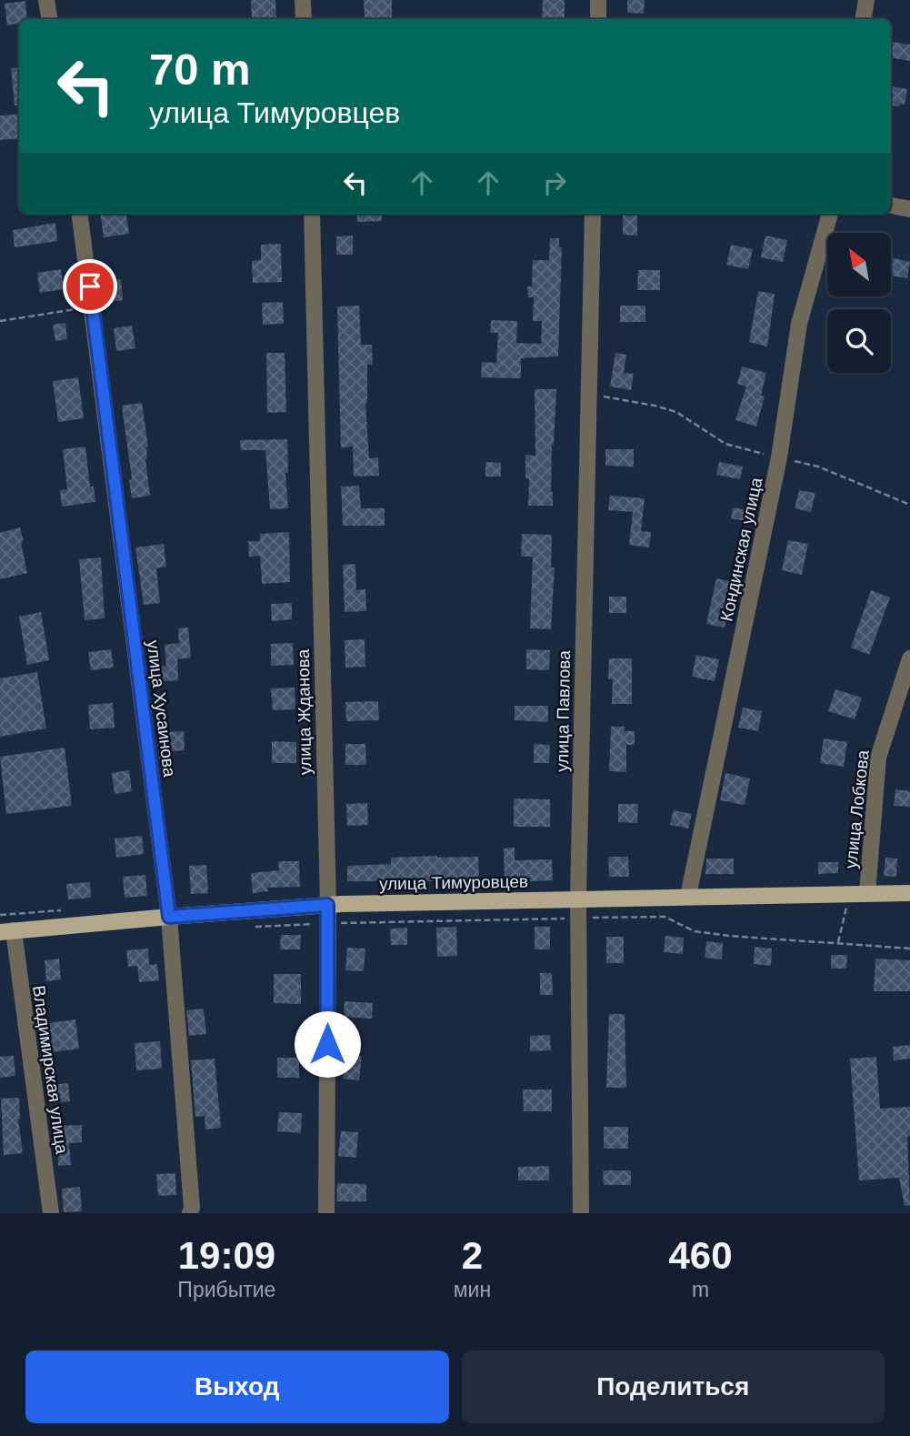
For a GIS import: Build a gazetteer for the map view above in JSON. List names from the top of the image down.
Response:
{
  "streets": {
    "main road": ["улица Тимуровцев"],
    "street": [
      "Кондинская улица",
      "улица Хусаинова",
      "улица Павлова",
      "улица Жданова",
      "улица Лобкова",
      "Владимирская улица"
    ]
  },
  "crossings": [
    ["Кондинская улица", "улица Тимуровцев"],
    ["улица Хусаинова", "улица Тимуровцев"],
    ["улица Павлова", "улица Тимуровцев"],
    ["улица Жданова", "улица Тимуровцев"],
    ["улица Лобкова", "улица Тимуровцев"],
    ["улица Тимуровцев", "Владимирская улица"]
  ],
  "north": "top left",
  "page": {
    "turn": ["70 m", "улица Тимуровцев"],
    "eta": [
      "19:09",
      "Прибытие",
      "2",
      "мин",
      "460",
      "m"
    ],
    "buttons": ["Выход", "Поделиться"]
  }
}
